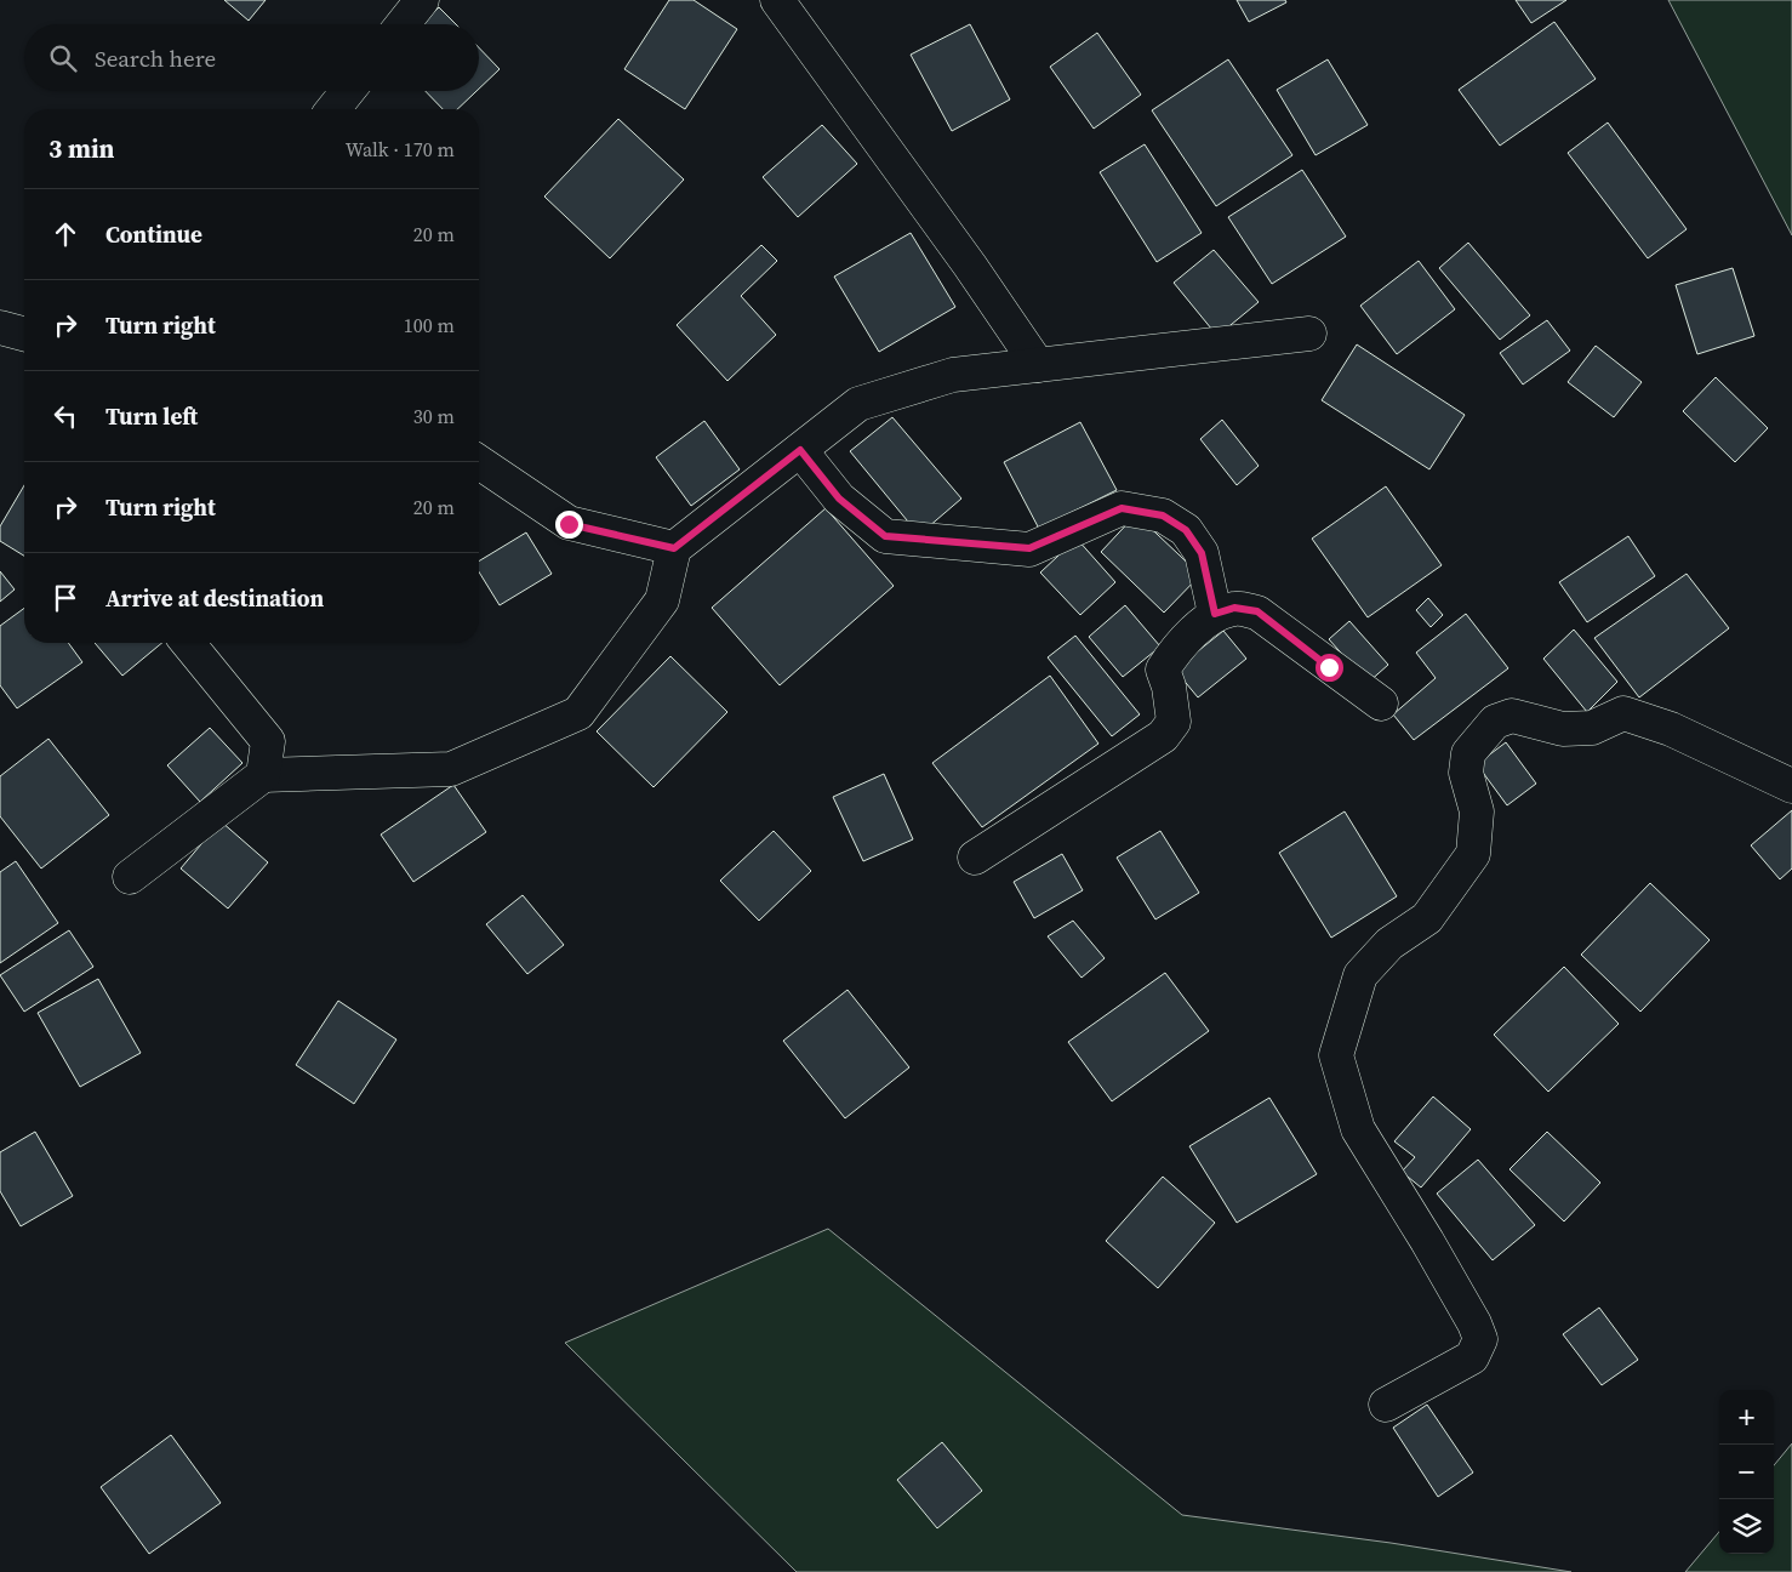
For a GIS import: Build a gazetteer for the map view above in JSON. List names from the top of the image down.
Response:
{
  "page": {
    "search": "Search here",
    "heading": ["3 min", "Walk · 170 m"],
    "list": [
      ["Continue", "20 m"],
      ["Turn right", "100 m"],
      ["Turn left", "30 m"],
      ["Turn right", "20 m"],
      "Arrive at destination"
    ],
    "map_buttons": ["+", "−"]
  }
}
